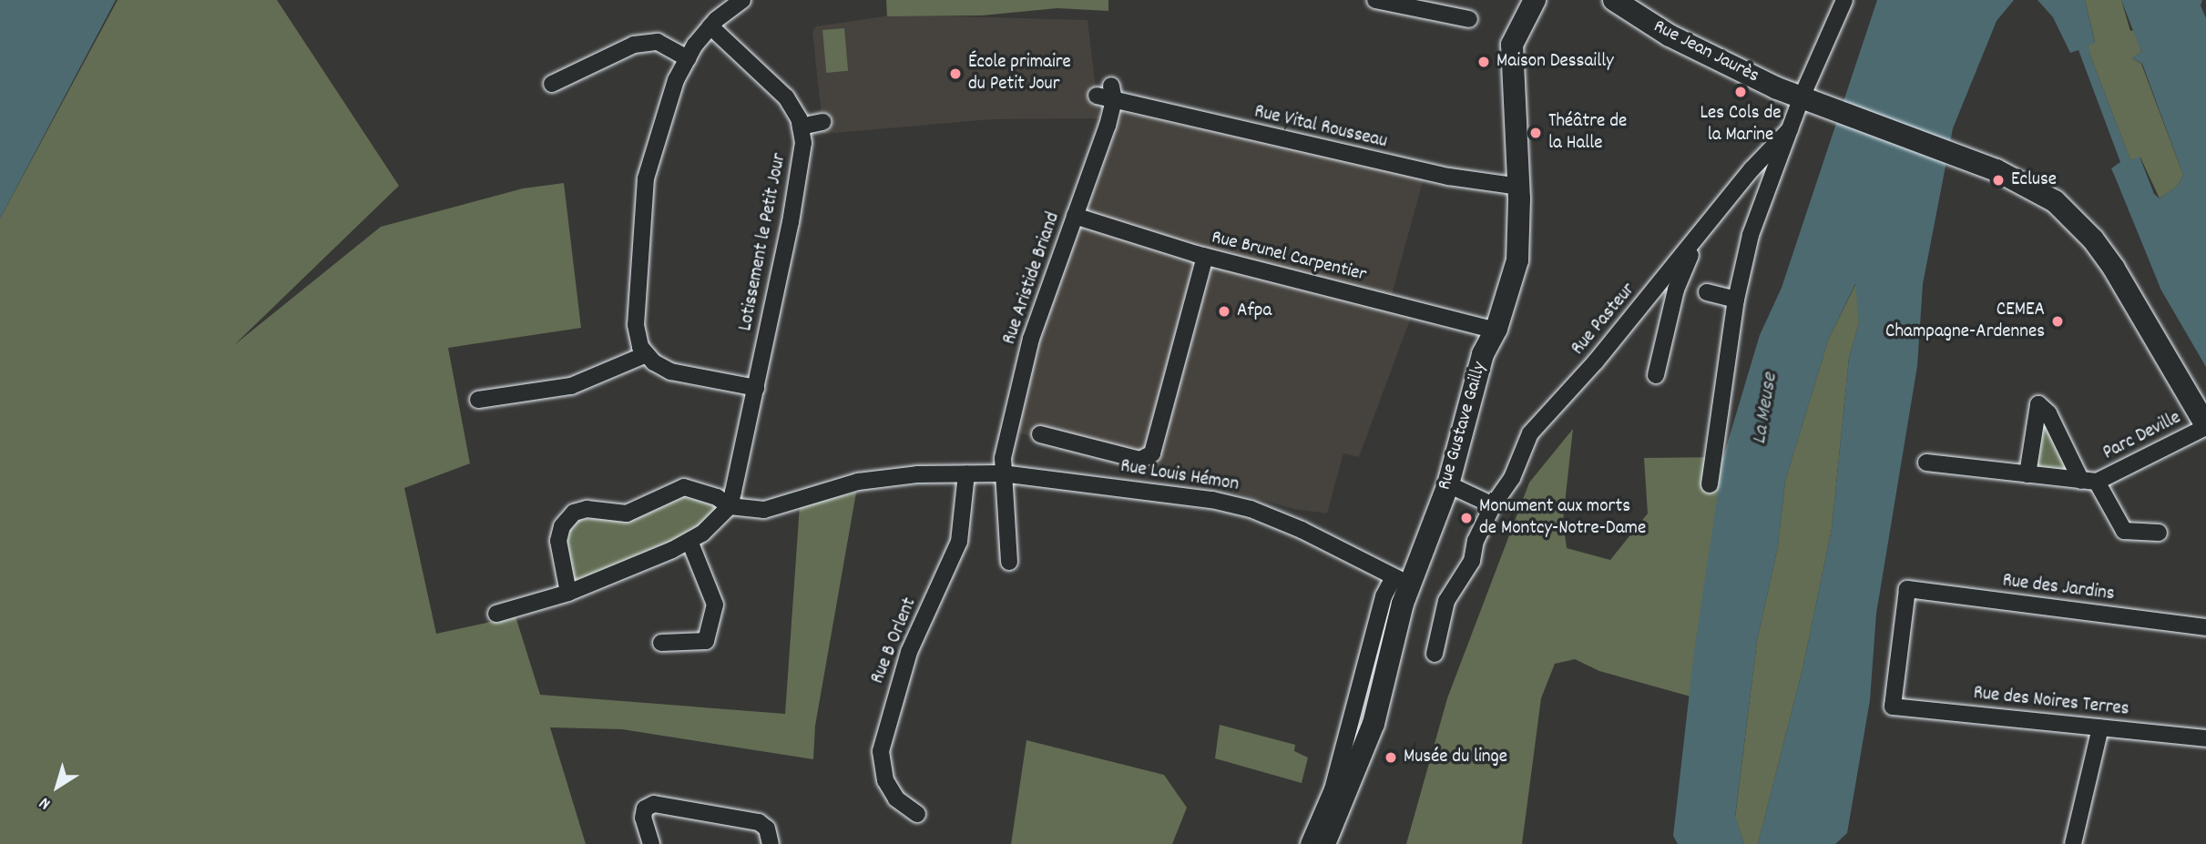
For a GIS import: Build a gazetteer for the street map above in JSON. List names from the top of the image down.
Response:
{
  "streets": {
    "street": [
      "Rue Jean Jaurès",
      "Rue Vital Rousseau",
      "Lotissement le Petit Jour",
      "Rue Brunel Carpentier",
      "Rue Aristide Briand",
      "Rue Pasteur",
      "Rue Gustave Gailly",
      "Parc Deville",
      "Rue Louis Hémon",
      "Rue des Jardins",
      "Rue B Orlent",
      "Rue des Noires Terres"
    ]
  },
  "crossings": [
    ["Rue Jean Jaurès", "Parc Deville"],
    ["Rue Vital Rousseau", "Rue Aristide Briand"],
    ["Rue Vital Rousseau", "Rue Gustave Gailly"],
    ["Lotissement le Petit Jour", "Rue Louis Hémon"],
    ["Rue Brunel Carpentier", "Rue Aristide Briand"],
    ["Rue Brunel Carpentier", "Rue Gustave Gailly"],
    ["Rue Aristide Briand", "Rue Louis Hémon"],
    ["Rue Gustave Gailly", "Rue Louis Hémon"],
    ["Rue Louis Hémon", "Rue B Orlent"],
    ["Rue des Jardins", "Rue des Noires Terres"]
  ],
  "water": ["La Meuse"],
  "places": [
    "Maison Dessailly",
    "École primaire du Petit Jour",
    "Les Cols de la Marine",
    "Théâtre de la Halle",
    "Ecluse",
    "Afpa",
    "CEMEA Champagne-Ardennes",
    "Monument aux morts de Montcy-Notre-Dame",
    "Musée du linge"
  ],
  "north": "bottom left"
}
